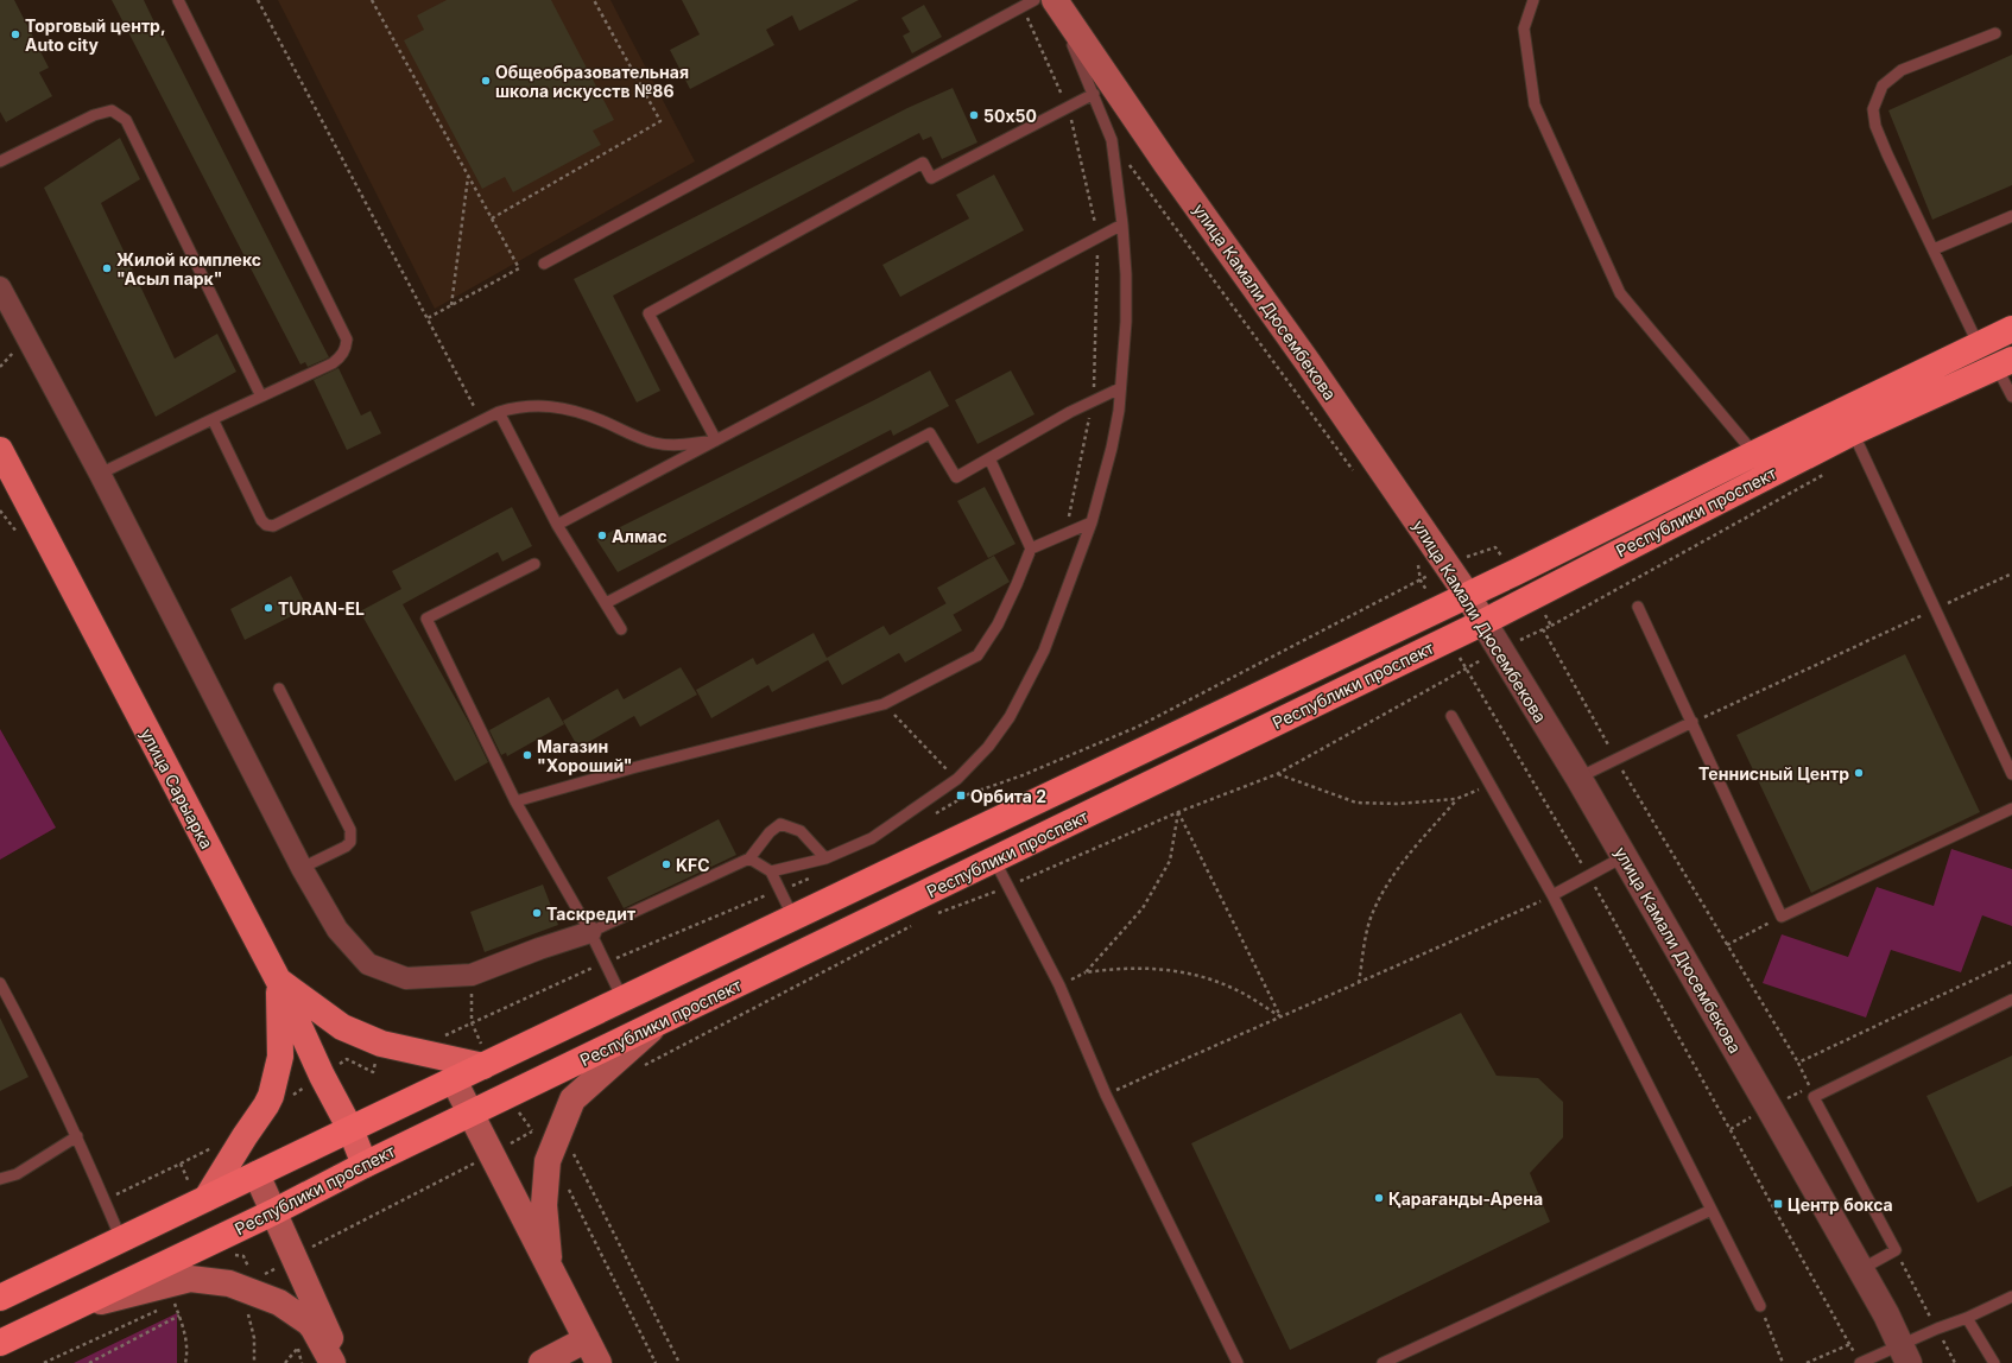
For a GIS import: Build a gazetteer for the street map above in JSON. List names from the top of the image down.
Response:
{
  "streets": {
    "highway": ["Республики проспект"],
    "main road": ["улица Камали Дюсембекова", "улица Сарыарка"]
  },
  "crossings": [
    ["улица Камали Дюсембекова", "Республики проспект"],
    ["Республики проспект", "улица Сарыарка"]
  ],
  "places": {
    "other": [
      "Торговый центр, Auto city",
      "Общеобразовательная школа искусств №86",
      "50х50",
      "Жилой комплекс \"Асыл парк\"",
      "Алмас",
      "TURAN-EL",
      "Магазин \"Хороший\"",
      "Теннисный Центр",
      "KFC",
      "Таскредит",
      "Қарағанды-Арена"
    ],
    "transit": ["Орбита 2", "Центр бокса"]
  }
}
